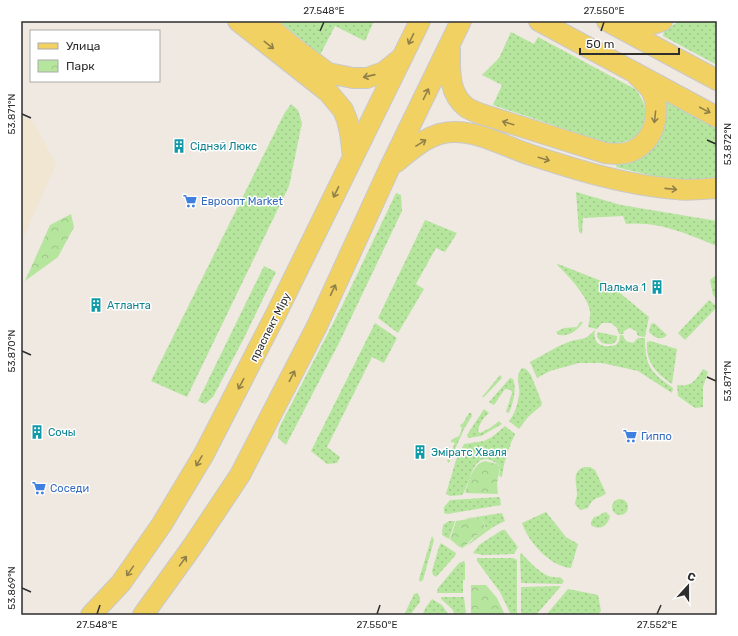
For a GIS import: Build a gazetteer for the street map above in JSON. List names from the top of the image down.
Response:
{
  "streets": {
    "main road": ["праспект Міру"]
  },
  "places": {
    "building": [
      "Сіднэй Люкс",
      "Пальма 1",
      "Атланта",
      "Сочы",
      "Эміратс Хваля"
    ],
    "supermarket": ["Евроопт Market", "Гиппо", "Соседи"]
  },
  "legend": ["Улица", "Парк"],
  "scale_bar": "50 m",
  "north": "top",
  "coordinates": [
    "27.548°E",
    "27.550°E",
    "53.871°N",
    "53.872°N",
    "53.870°N",
    "53.869°N",
    "27.552°E"
  ]
}
